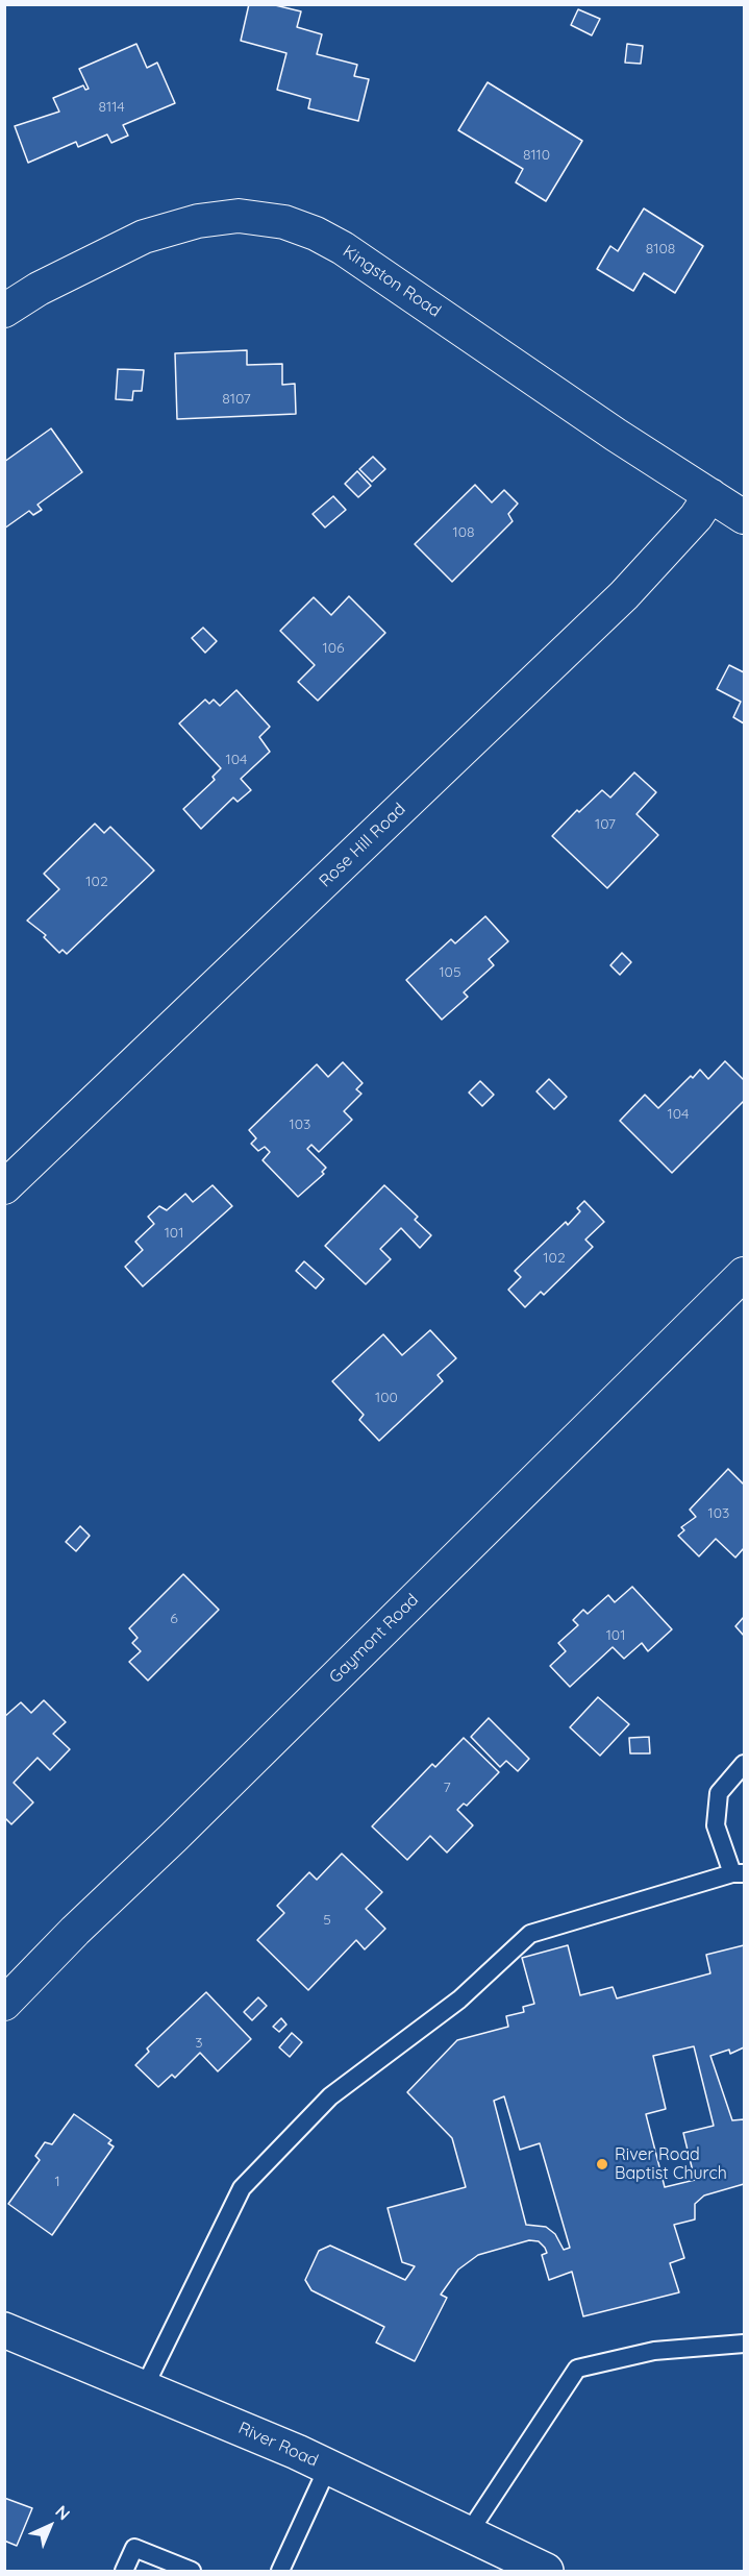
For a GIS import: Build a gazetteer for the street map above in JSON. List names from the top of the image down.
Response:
{
  "streets": {
    "main road": ["River Road"],
    "street": ["Kingston Road", "Rose Hill Road", "Gaymont Road"]
  },
  "crossings": [
    ["Kingston Road", "Rose Hill Road"]
  ],
  "places": ["River Road Baptist Church"],
  "house_numbers": [
    "8114",
    "8110",
    "8108",
    "8107",
    "108",
    "106",
    "104",
    "107",
    "102",
    "105",
    "104",
    "103",
    "101",
    "102",
    "100",
    "103",
    "6",
    "101",
    "7",
    "5",
    "3",
    "1"
  ],
  "north": "top right"
}
